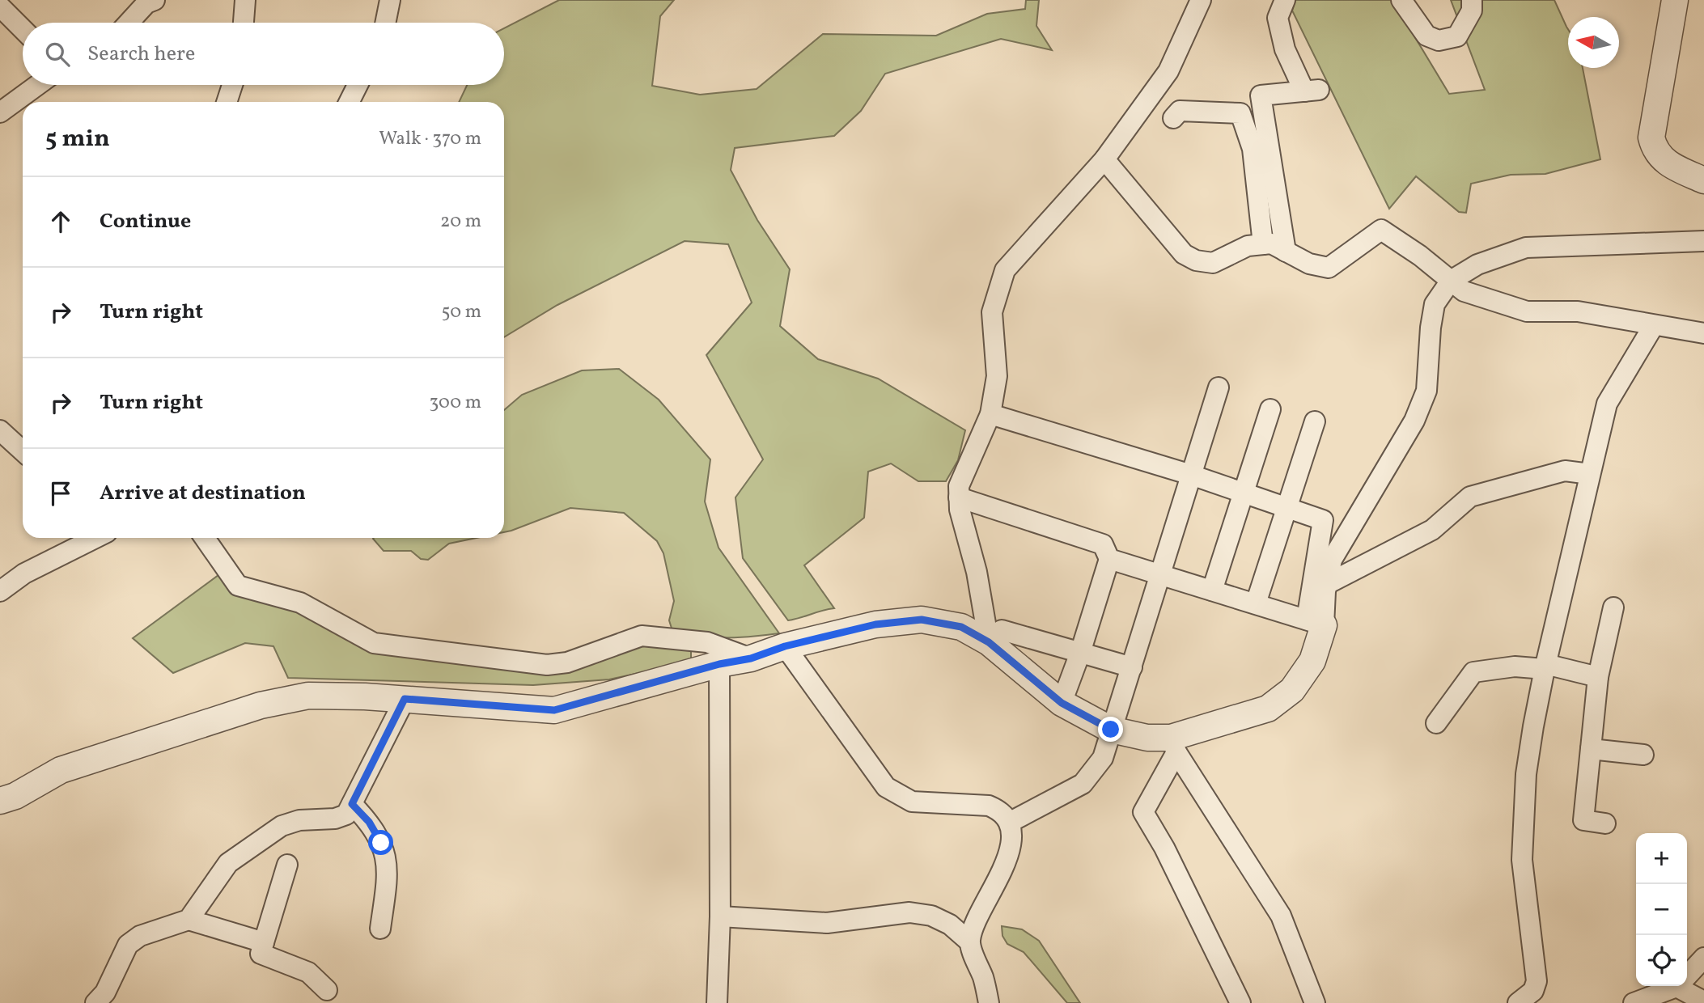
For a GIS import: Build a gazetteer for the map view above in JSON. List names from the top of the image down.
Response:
{
  "north": "left",
  "page": {
    "search": "Search here",
    "heading": ["5 min", "Walk · 370 m"],
    "list": [
      ["Continue", "20 m"],
      ["Turn right", "50 m"],
      ["Turn right", "300 m"],
      "Arrive at destination"
    ],
    "map_buttons": ["+", "−"]
  }
}
